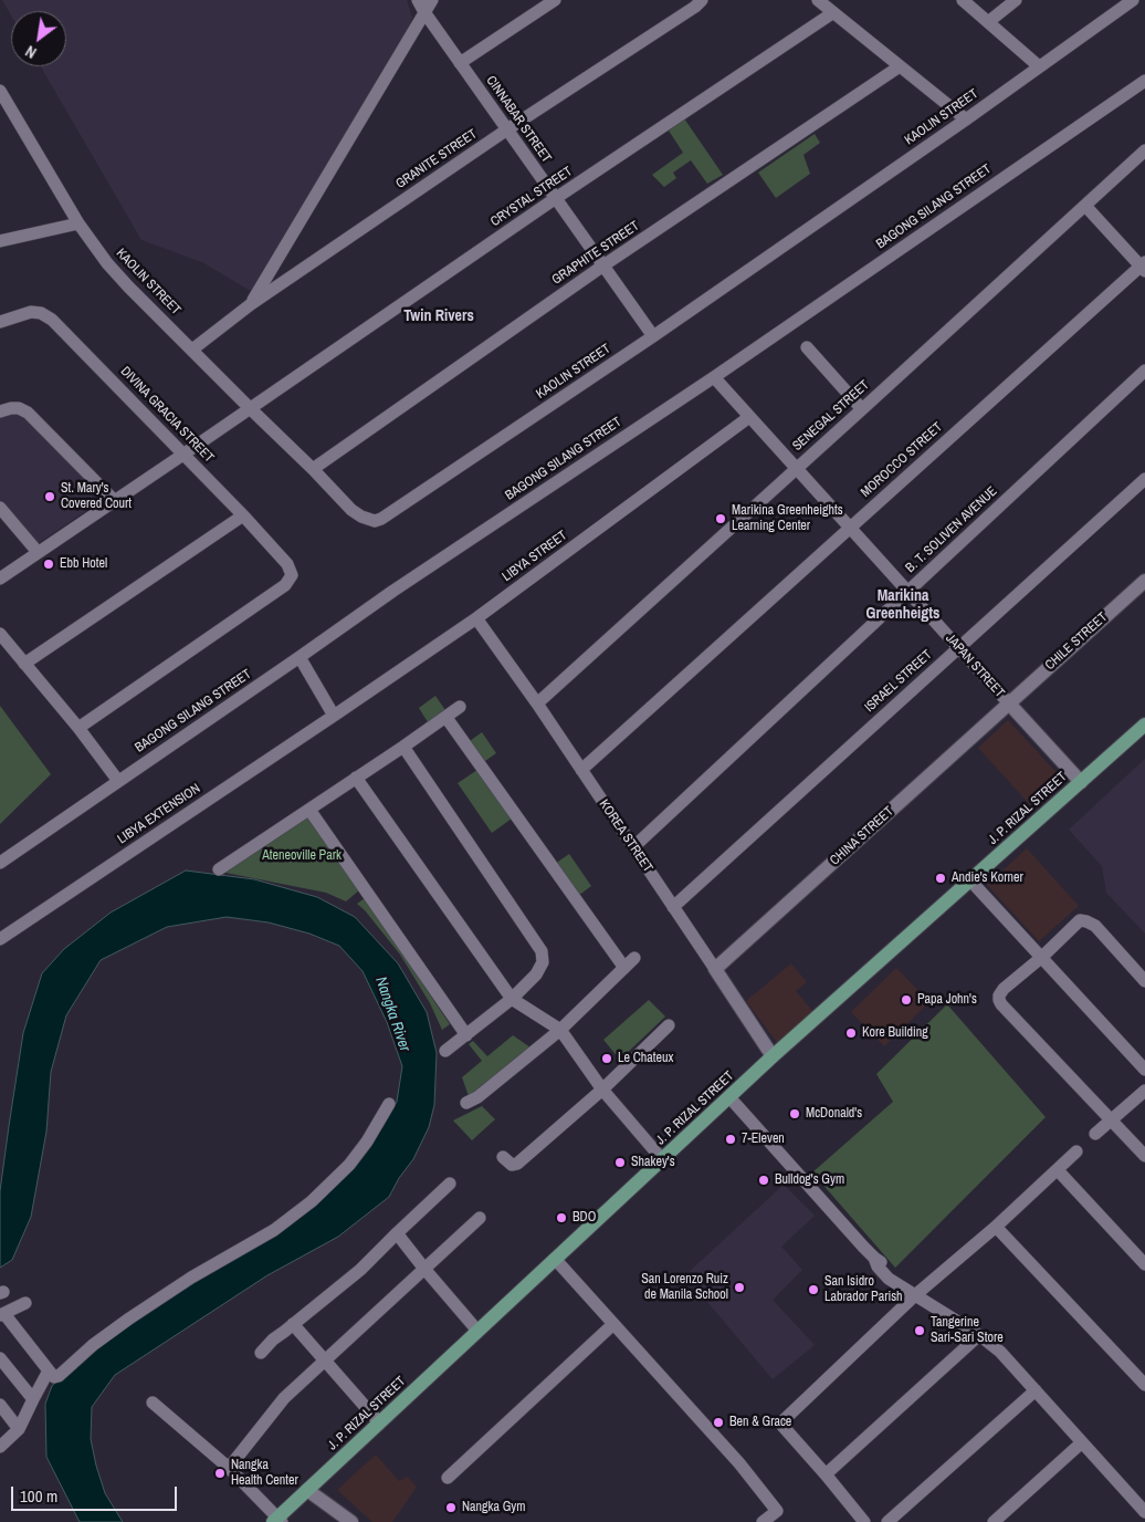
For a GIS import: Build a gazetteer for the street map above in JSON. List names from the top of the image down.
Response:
{
  "streets": {
    "main road": ["J. P. RIZAL STREET"],
    "street": [
      "KAOLIN STREET",
      "CINNABAR STREET",
      "GRANITE STREET",
      "CRYSTAL STREET",
      "BAGONG SILANG STREET",
      "GRAPHITE STREET",
      "DIVINA GRACIA STREET",
      "SENEGAL STREET",
      "MOROCCO STREET",
      "B. T. SOLIVEN AVENUE",
      "LIBYA STREET",
      "CHILE STREET",
      "JAPAN STREET",
      "ISRAEL STREET",
      "LIBYA EXTENSION",
      "KOREA STREET",
      "CHINA STREET"
    ]
  },
  "crossings": [
    ["KAOLIN STREET", "CINNABAR STREET"],
    ["KAOLIN STREET", "GRANITE STREET"],
    ["KAOLIN STREET", "CRYSTAL STREET"],
    ["KAOLIN STREET", "GRAPHITE STREET"],
    ["CINNABAR STREET", "GRANITE STREET"],
    ["CINNABAR STREET", "CRYSTAL STREET"],
    ["CINNABAR STREET", "GRAPHITE STREET"],
    ["CRYSTAL STREET", "DIVINA GRACIA STREET"],
    ["BAGONG SILANG STREET", "JAPAN STREET"],
    ["SENEGAL STREET", "JAPAN STREET"],
    ["SENEGAL STREET", "KOREA STREET"],
    ["MOROCCO STREET", "JAPAN STREET"],
    ["MOROCCO STREET", "KOREA STREET"],
    ["B. T. SOLIVEN AVENUE", "JAPAN STREET"],
    ["B. T. SOLIVEN AVENUE", "KOREA STREET"],
    ["LIBYA STREET", "JAPAN STREET"],
    ["LIBYA STREET", "LIBYA EXTENSION"],
    ["LIBYA STREET", "KOREA STREET"],
    ["CHILE STREET", "JAPAN STREET"],
    ["CHILE STREET", "CHINA STREET"],
    ["JAPAN STREET", "ISRAEL STREET"],
    ["JAPAN STREET", "J. P. RIZAL STREET"],
    ["JAPAN STREET", "CHINA STREET"],
    ["ISRAEL STREET", "KOREA STREET"],
    ["J. P. RIZAL STREET", "KOREA STREET"],
    ["KOREA STREET", "CHINA STREET"]
  ],
  "districts": ["Twin Rivers", "Marikina Greenheigts"],
  "water": ["Nangka River"],
  "parks": ["Ateneoville Park"],
  "places": [
    "St. Mary's Covered Court",
    "Marikina Greenheights Learning Center",
    "Ebb Hotel",
    "Andie's Korner",
    "Papa John's",
    "Kore Building",
    "Le Chateux",
    "McDonald's",
    "7-Eleven",
    "Shakey's",
    "Bulldog's Gym",
    "BDO",
    "San Lorenzo Ruiz de Manila School",
    "San Isidro Labrador Parish",
    "Tangerine Sari-Sari Store",
    "Ben & Grace",
    "Nangka Health Center",
    "Nangka Gym"
  ],
  "scale_bar": "100 m",
  "north": "bottom left"
}
